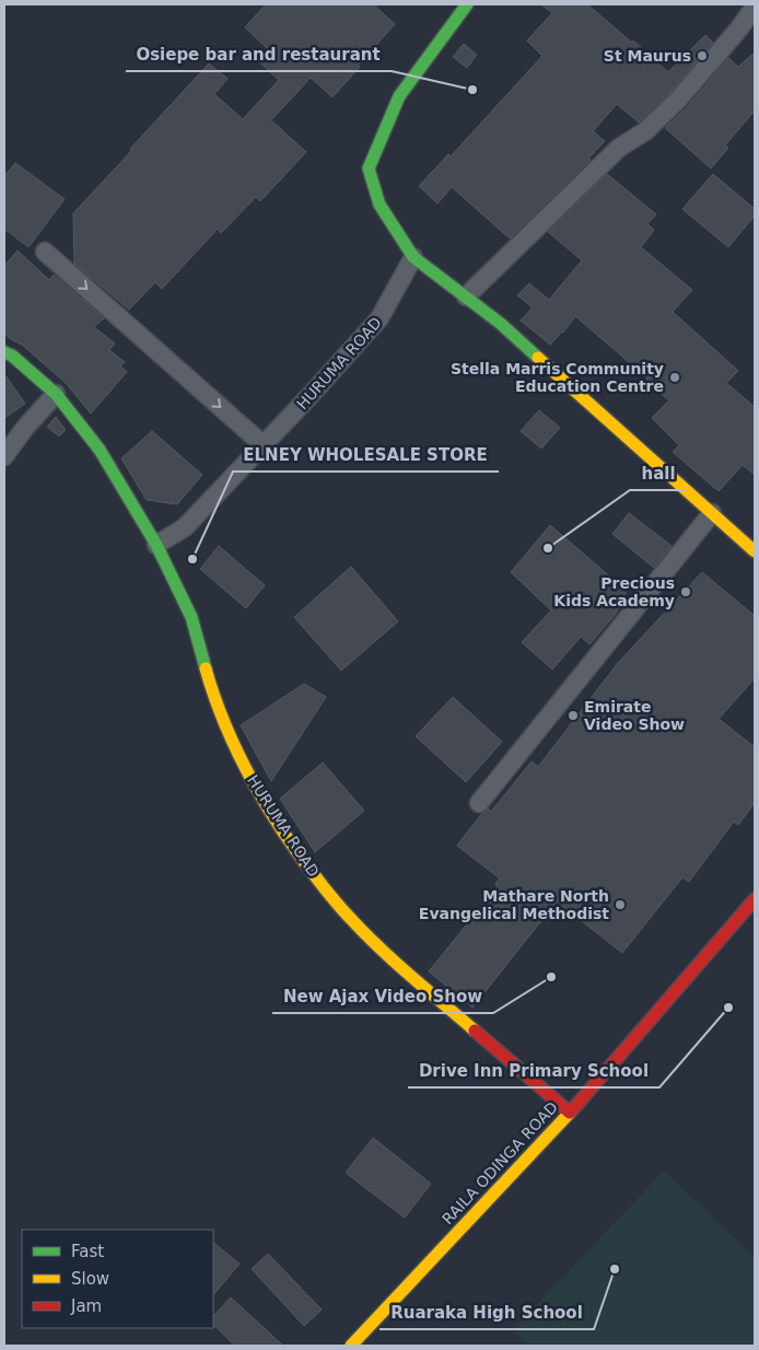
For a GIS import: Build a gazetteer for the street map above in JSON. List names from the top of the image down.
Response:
{
  "streets": {
    "street": ["HURUMA ROAD", "RAILA ODINGA ROAD"]
  },
  "crossings": [
    ["HURUMA ROAD", "RAILA ODINGA ROAD"]
  ],
  "places": [
    "St Maurus",
    "Osiepe bar and restaurant",
    "Stella Marris Community Education Centre",
    "hall",
    "ELNEY WHOLESALE STORE",
    "Precious Kids Academy",
    "Emirate Video Show",
    "Mathare North Evangelical Methodist",
    "New Ajax Video Show",
    "Drive Inn Primary School",
    "Ruaraka High School"
  ],
  "legend": ["Fast", "Slow", "Jam"]
}
